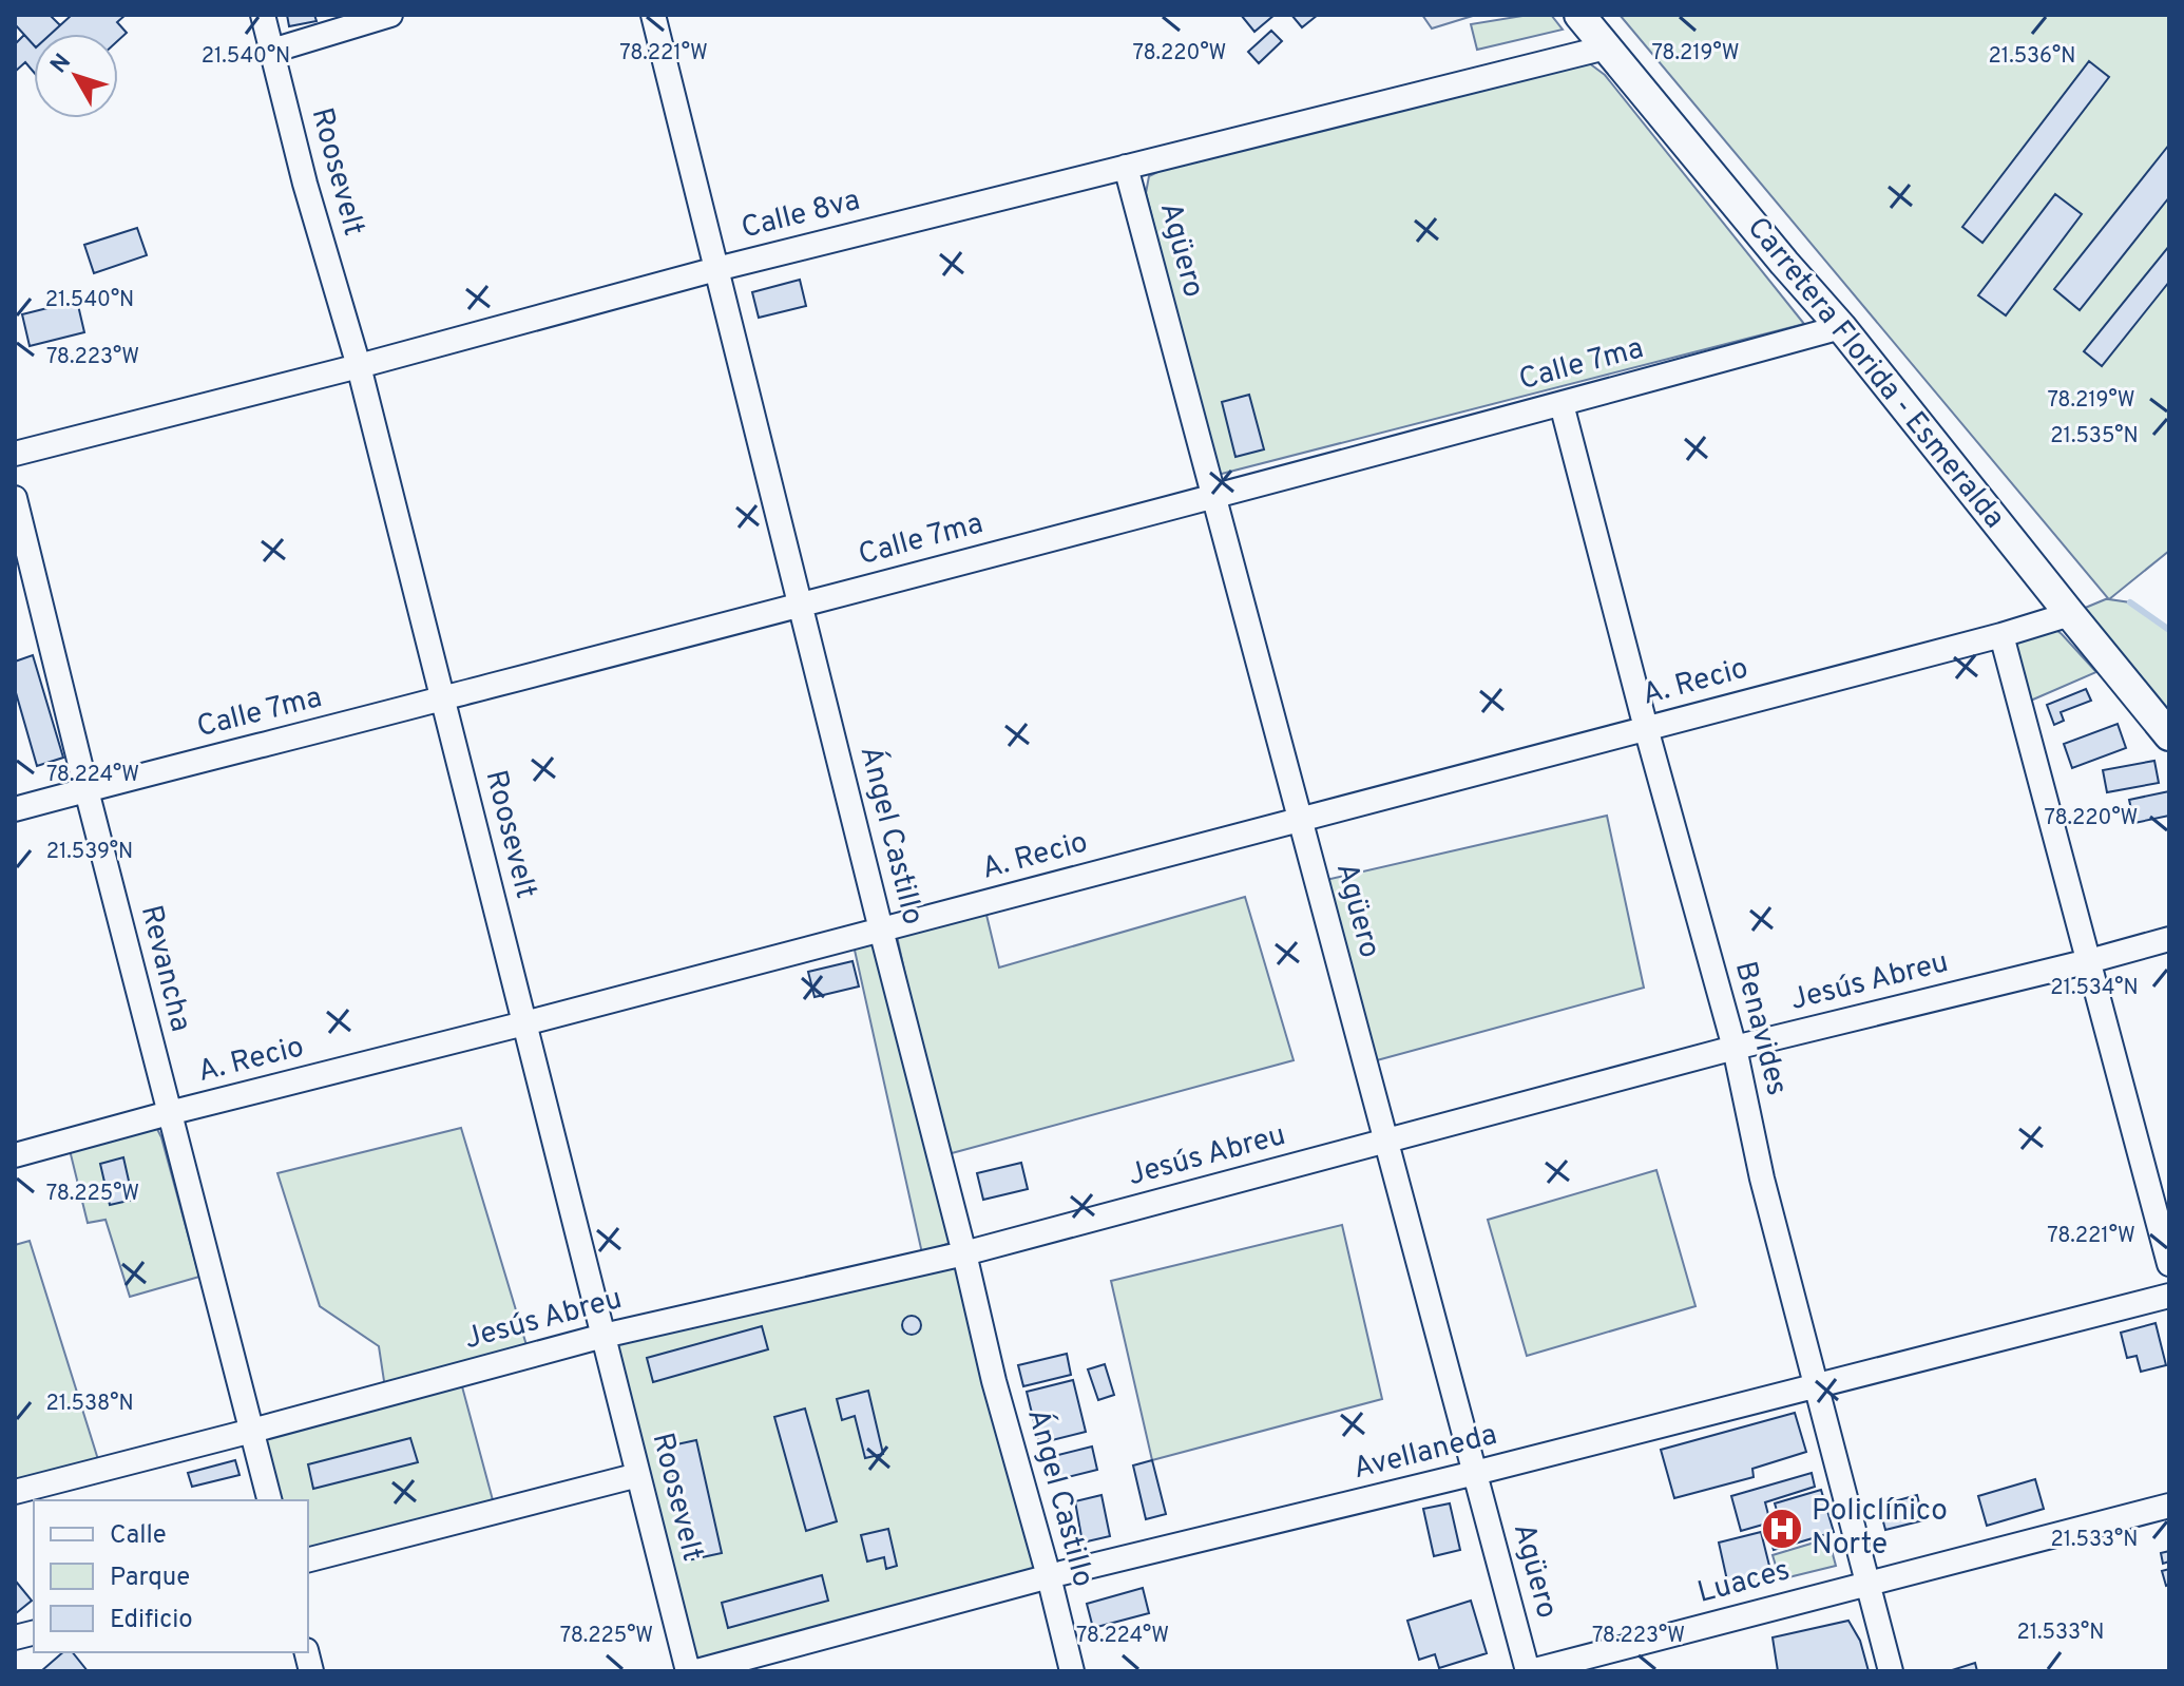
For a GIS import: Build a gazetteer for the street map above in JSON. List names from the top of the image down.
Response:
{
  "streets": {
    "main road": ["Carretera Florida - Esmeralda"],
    "street": [
      "Roosevelt",
      "Calle 8va",
      "Agüero",
      "Calle 7ma",
      "A. Recio",
      "Ángel Castillo",
      "Revancha",
      "Jesús Abreu",
      "Benavides",
      "Avellaneda",
      "Luaces"
    ]
  },
  "crossings": [
    ["Roosevelt", "Calle 8va"],
    ["Roosevelt", "Calle 7ma"],
    ["Roosevelt", "A. Recio"],
    ["Roosevelt", "Jesús Abreu"],
    ["Calle 8va", "Agüero"],
    ["Calle 8va", "Carretera Florida - Esmeralda"],
    ["Calle 8va", "Ángel Castillo"],
    ["Agüero", "Calle 7ma"],
    ["Agüero", "A. Recio"],
    ["Agüero", "Jesús Abreu"],
    ["Agüero", "Avellaneda"],
    ["Agüero", "Luaces"],
    ["Calle 7ma", "Carretera Florida - Esmeralda"],
    ["Calle 7ma", "Ángel Castillo"],
    ["Calle 7ma", "Revancha"],
    ["Calle 7ma", "Benavides"],
    ["Carretera Florida - Esmeralda", "A. Recio"],
    ["A. Recio", "Ángel Castillo"],
    ["A. Recio", "Revancha"],
    ["A. Recio", "Benavides"],
    ["Ángel Castillo", "Jesús Abreu"],
    ["Ángel Castillo", "Avellaneda"],
    ["Revancha", "Jesús Abreu"],
    ["Jesús Abreu", "Benavides"],
    ["Benavides", "Avellaneda"],
    ["Benavides", "Luaces"]
  ],
  "places": {
    "hospital": ["Policlínico Norte"]
  },
  "legend": ["Calle", "Parque", "Edificio"],
  "north": "top left",
  "coordinates": [
    "78.219°W",
    "78.221°W",
    "78.220°W",
    "21.540°N",
    "21.536°N",
    "78.223°W",
    "21.535°N",
    "78.224°W",
    "21.539°N",
    "21.534°N",
    "78.225°W",
    "21.538°N",
    "21.533°N"
  ]
}
